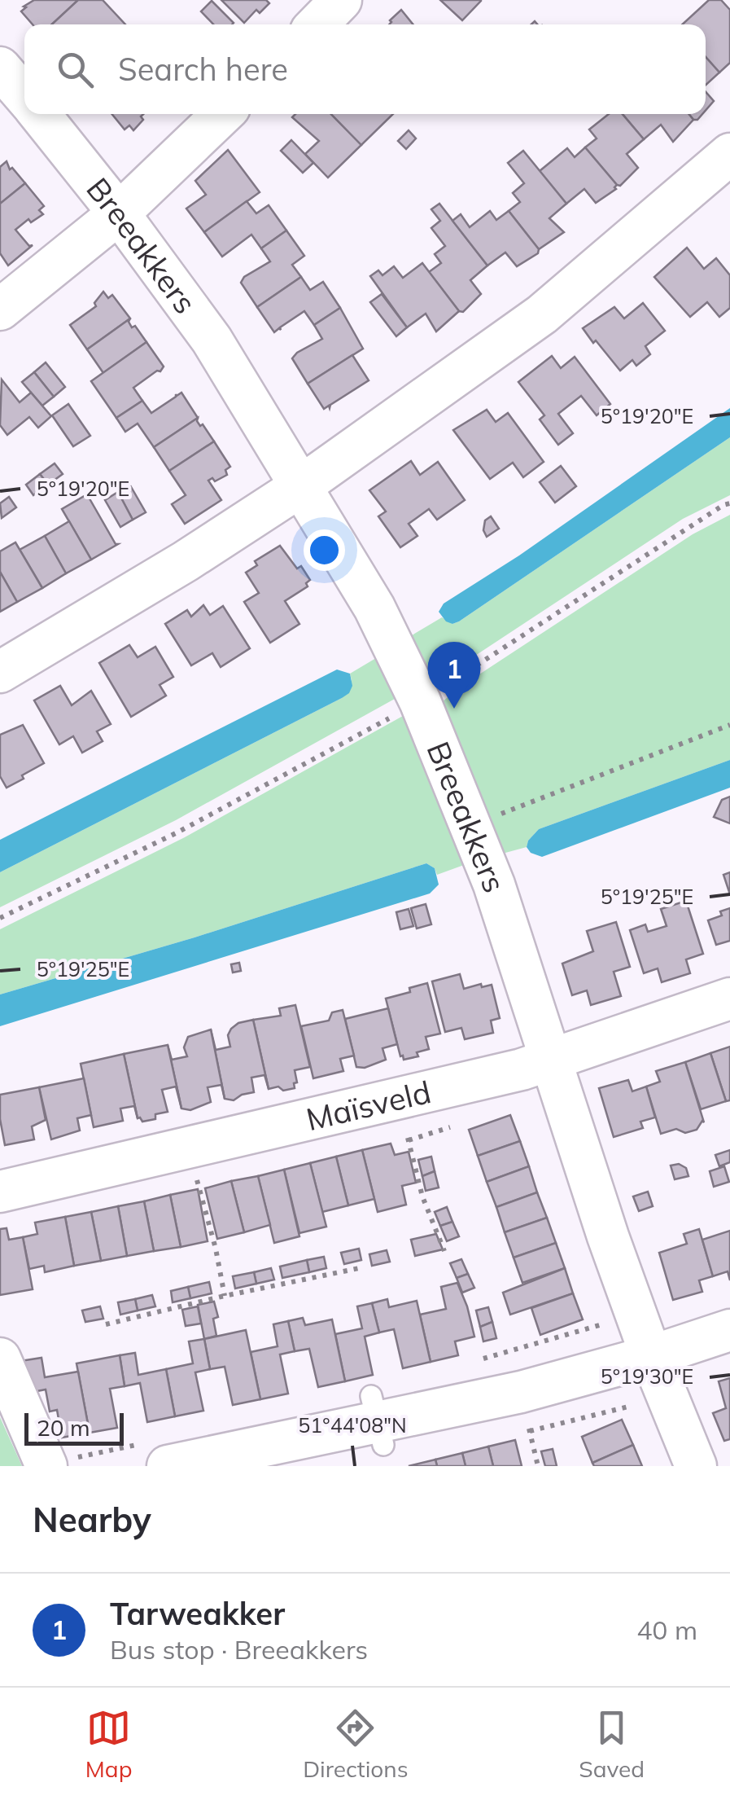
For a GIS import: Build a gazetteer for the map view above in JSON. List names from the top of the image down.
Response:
{
  "streets": {
    "street": ["Breeakkers", "Maïsveld"]
  },
  "crossings": [
    ["Breeakkers", "Maïsveld"]
  ],
  "scale_bar": "20 m",
  "page": {
    "search": "Search here",
    "pins": "1",
    "scale": "20 m",
    "heading": "Nearby",
    "list": [
      {
        "mark": "1",
        "name": "Tarweakker",
        "note": "Bus stop · Breeakkers",
        "value": "40 m"
      }
    ],
    "nav": ["Map", "Directions", "Saved"]
  },
  "coordinates": [
    "5°19'20\"E",
    "5°19'25\"E",
    "5°19'30\"E",
    "51°44'08\"N"
  ]
}
